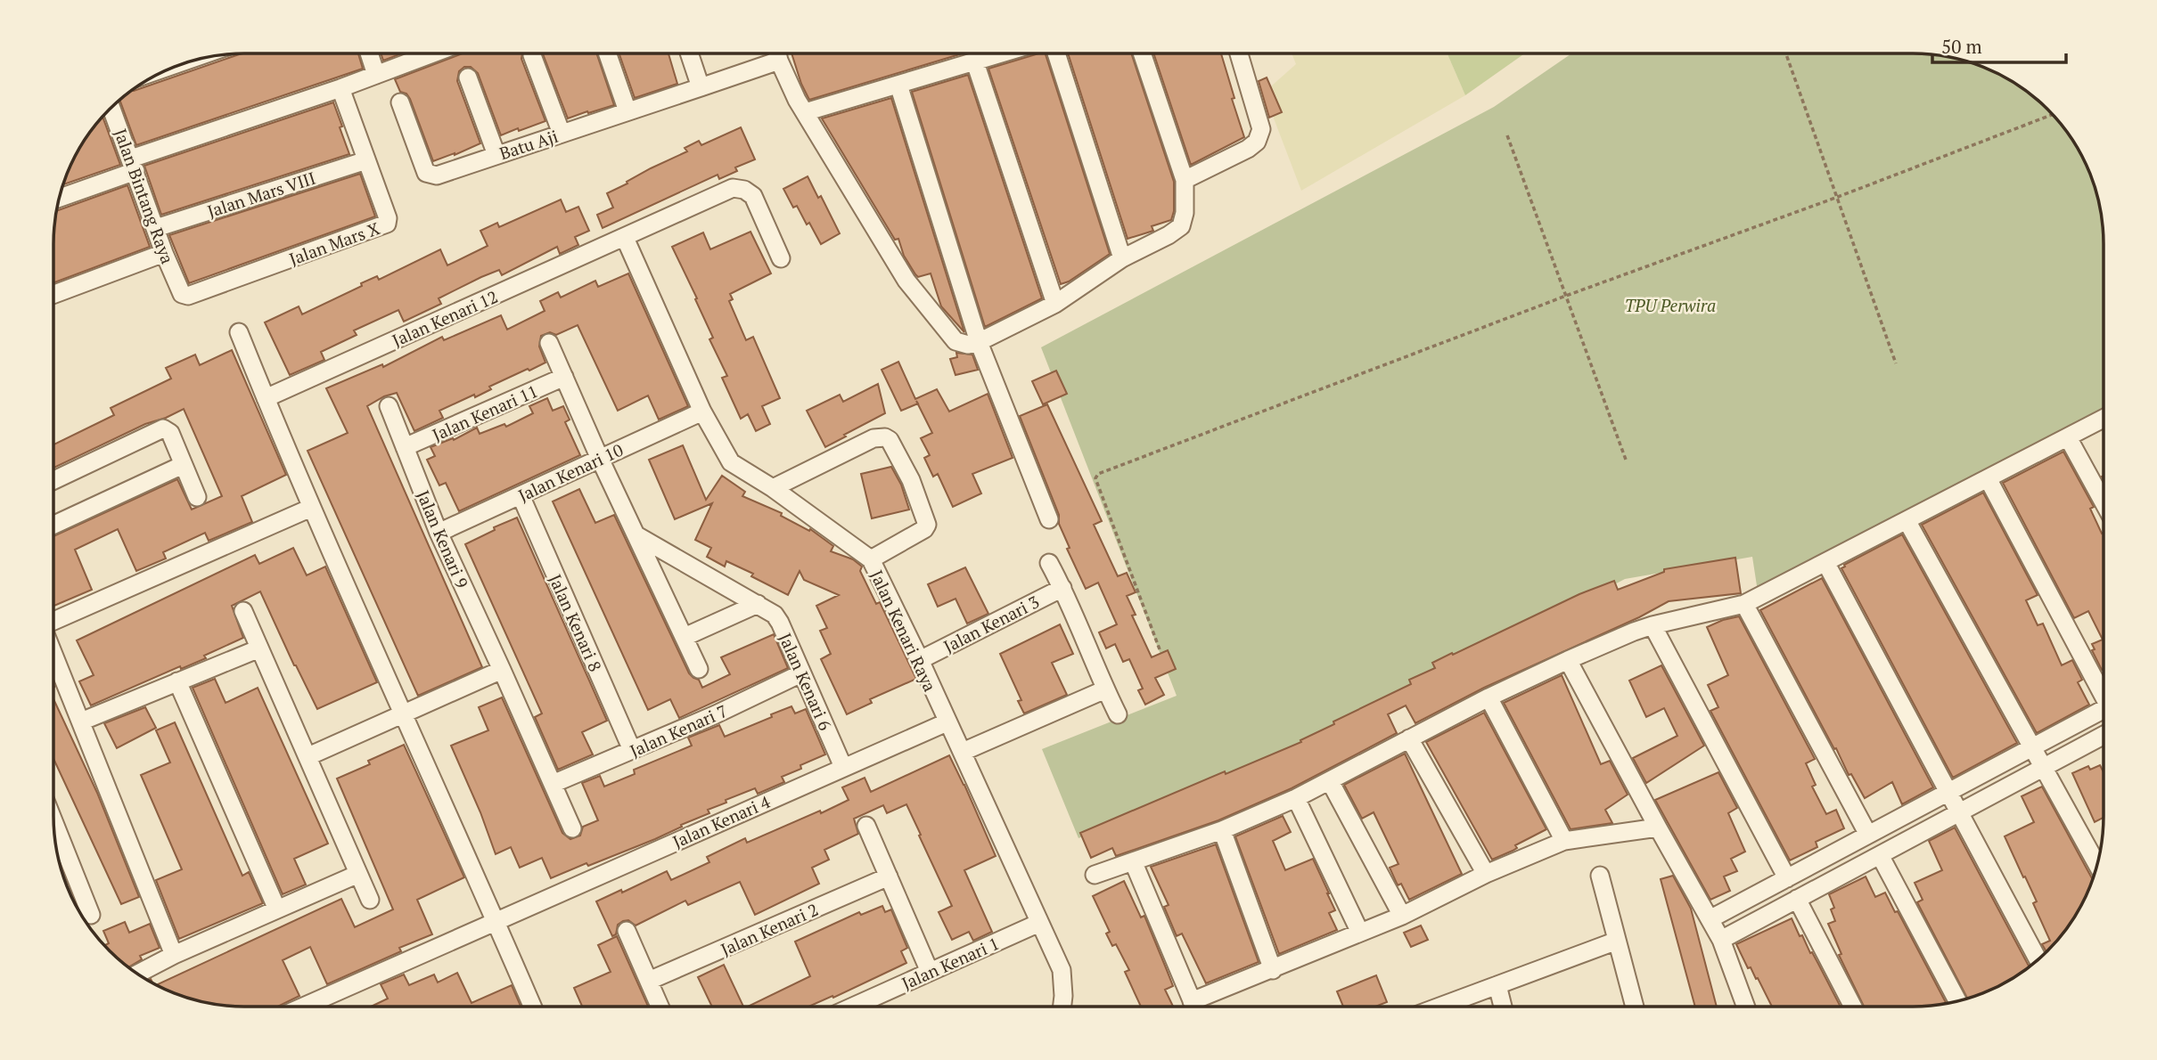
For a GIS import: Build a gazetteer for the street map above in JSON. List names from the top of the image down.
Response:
{
  "streets": {
    "street": [
      "Batu Aji",
      "Jalan Mars VIII",
      "Jalan Bintang Raya",
      "Jalan Mars X",
      "Jalan Kenari 12",
      "Jalan Kenari 11",
      "Jalan Kenari 10",
      "Jalan Kenari 9",
      "Jalan Kenari 8",
      "Jalan Kenari 3",
      "Jalan Kenari Raya",
      "Jalan Kenari 6",
      "Jalan Kenari 7",
      "Jalan Kenari 4",
      "Jalan Kenari 2",
      "Jalan Kenari 1"
    ]
  },
  "crossings": [
    ["Jalan Mars VIII", "Jalan Bintang Raya"],
    ["Jalan Mars VIII", "Jalan Mars X"],
    ["Jalan Bintang Raya", "Jalan Mars X"],
    ["Jalan Kenari 12", "Jalan Kenari Raya"],
    ["Jalan Kenari 11", "Jalan Kenari 9"],
    ["Jalan Kenari 10", "Jalan Kenari 9"],
    ["Jalan Kenari 10", "Jalan Kenari 8"],
    ["Jalan Kenari 10", "Jalan Kenari Raya"],
    ["Jalan Kenari 9", "Jalan Kenari 7"],
    ["Jalan Kenari 8", "Jalan Kenari 7"],
    ["Jalan Kenari 3", "Jalan Kenari Raya"],
    ["Jalan Kenari Raya", "Jalan Kenari 4"],
    ["Jalan Kenari Raya", "Jalan Kenari 1"],
    ["Jalan Kenari 6", "Jalan Kenari 7"],
    ["Jalan Kenari 6", "Jalan Kenari 4"]
  ],
  "parks": ["TPU Perwira"],
  "scale_bar": "50 m"
}
